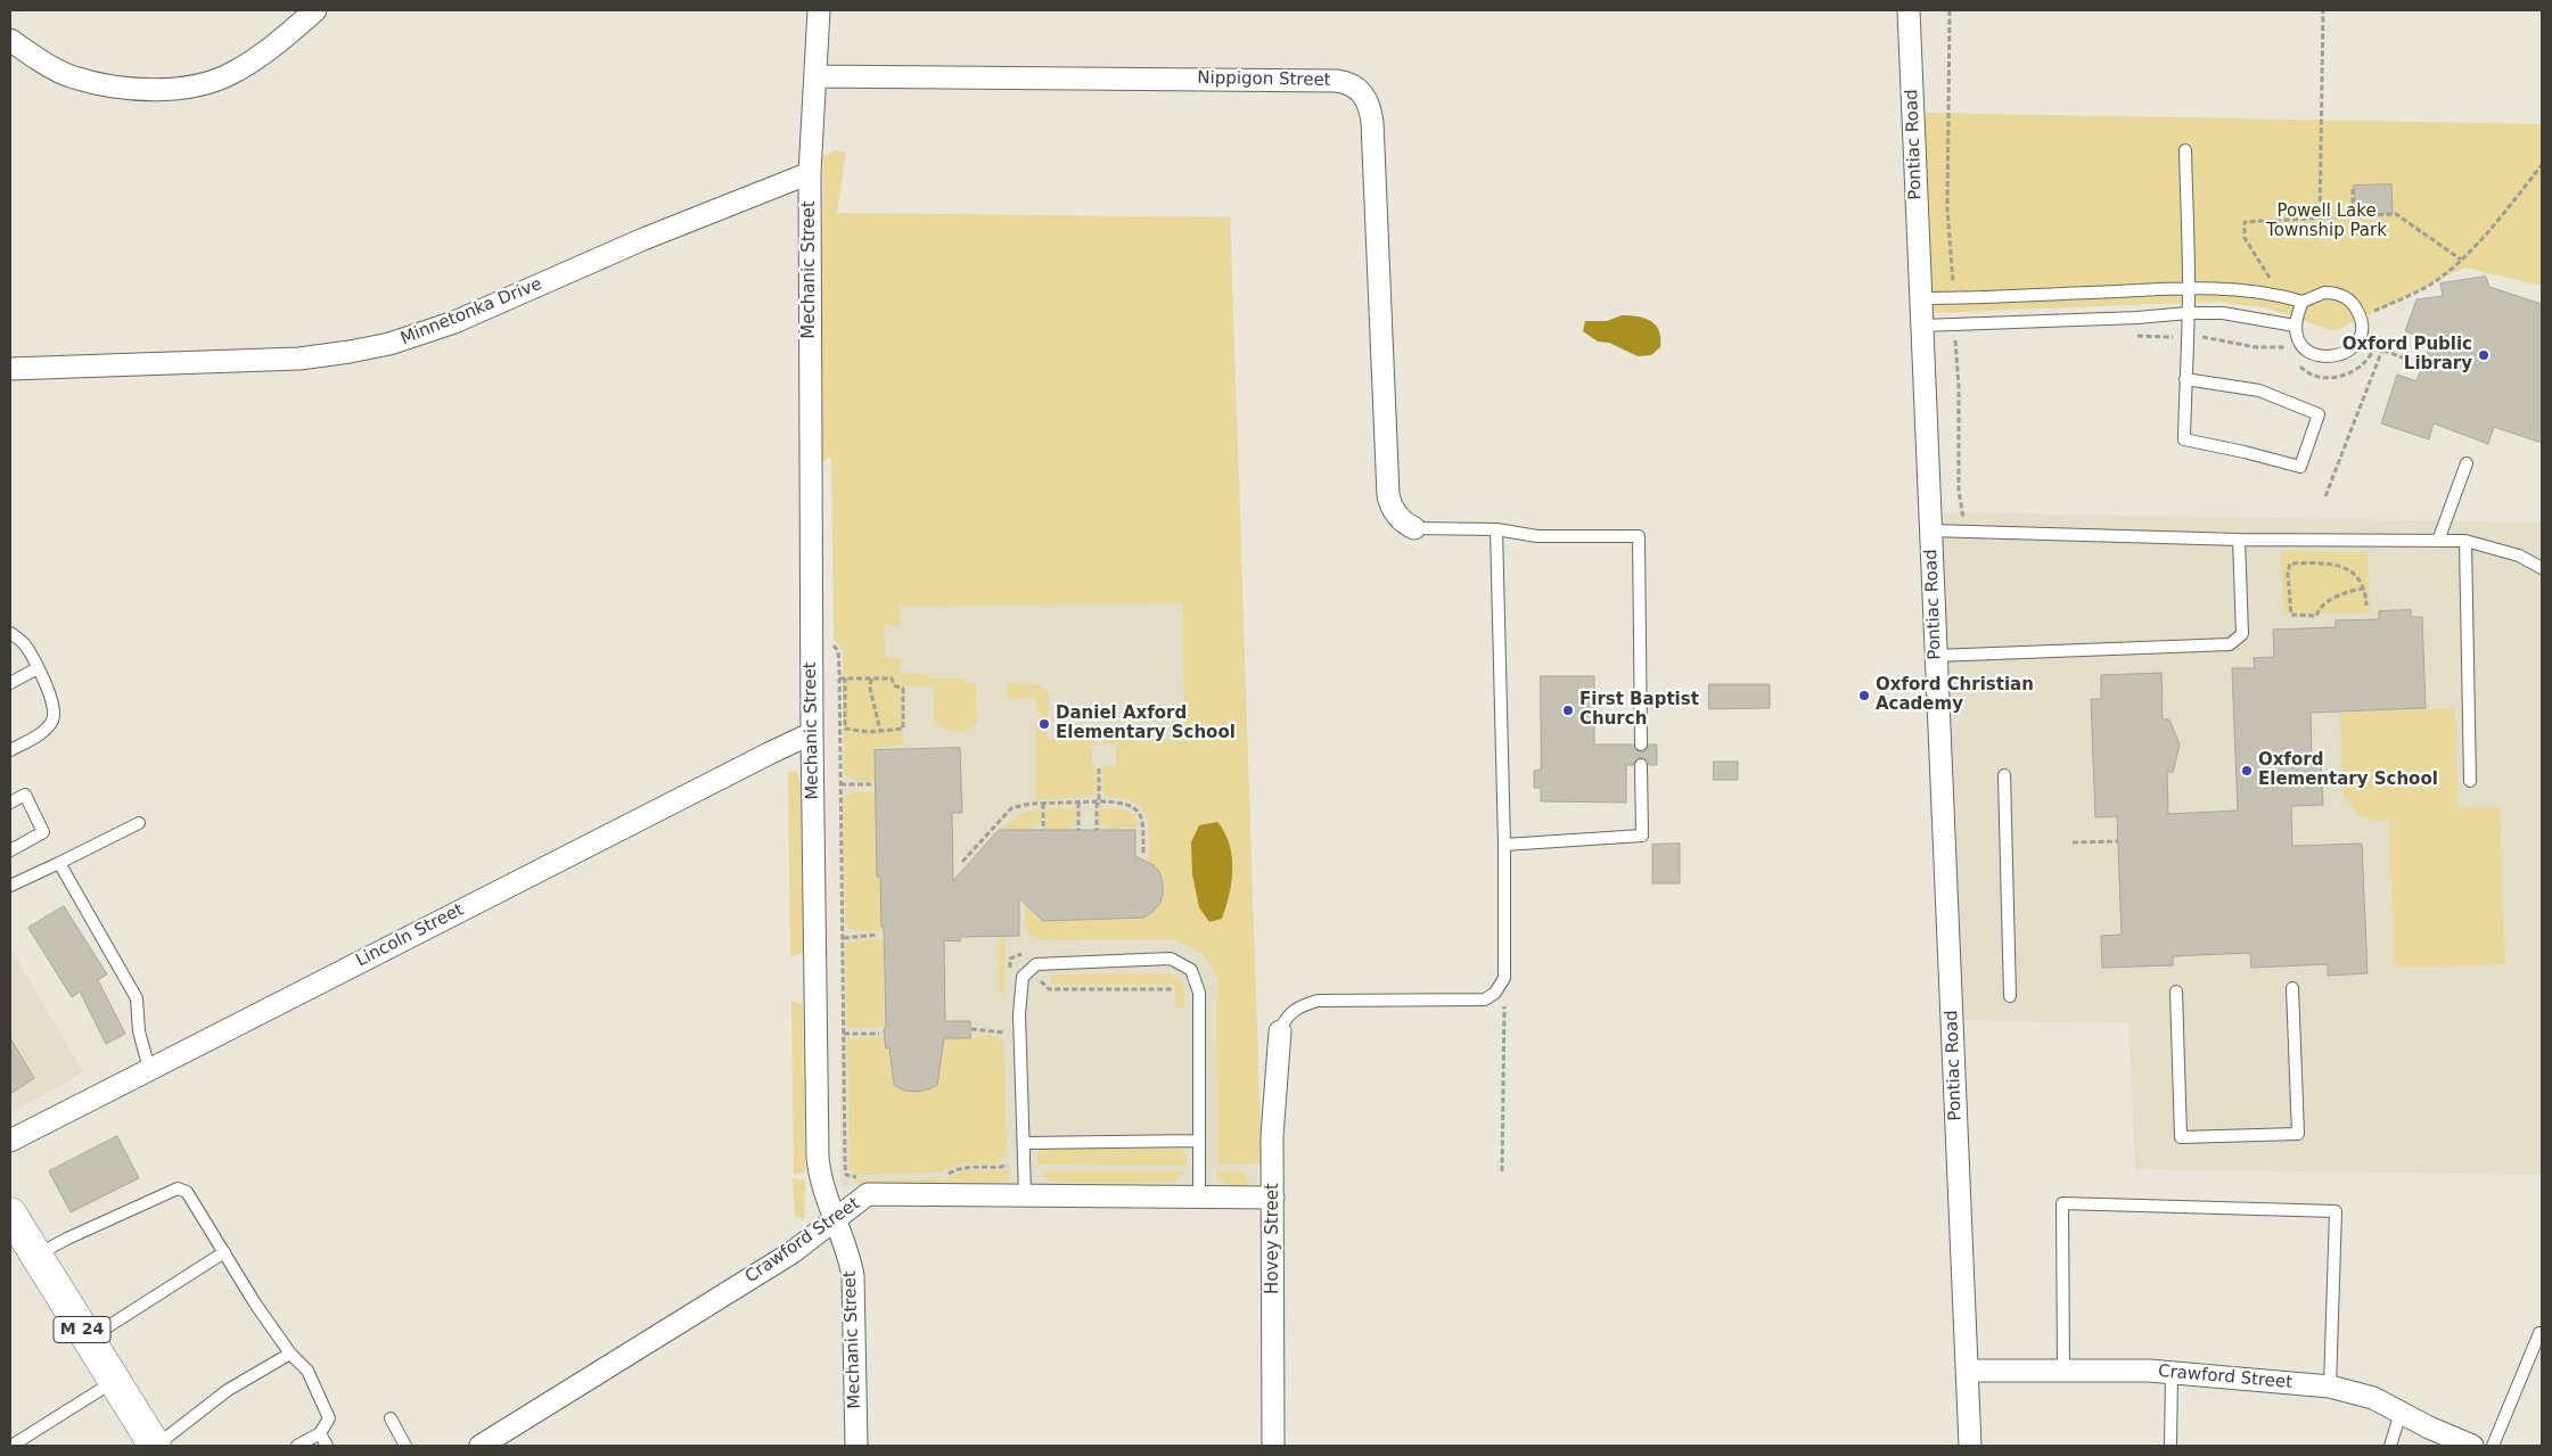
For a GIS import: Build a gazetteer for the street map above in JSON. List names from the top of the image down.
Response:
{
  "streets": {
    "main road": ["M 24"],
    "street": [
      "Nippigon Street",
      "Pontiac Road",
      "Mechanic Street",
      "Minnetonka Drive",
      "Lincoln Street",
      "Hovey Street",
      "Crawford Street"
    ]
  },
  "crossings": [
    ["Nippigon Street", "Mechanic Street"],
    ["Pontiac Road", "Crawford Street"],
    ["Mechanic Street", "Minnetonka Drive"],
    ["Mechanic Street", "Lincoln Street"],
    ["Mechanic Street", "Crawford Street"],
    ["Hovey Street", "Crawford Street"]
  ],
  "parks": ["Powell Lake Township Park"],
  "places": [
    "Oxford Public Library",
    "Oxford Christian Academy",
    "First Baptist Church",
    "Daniel Axford Elementary School",
    "Oxford Elementary School"
  ]
}
